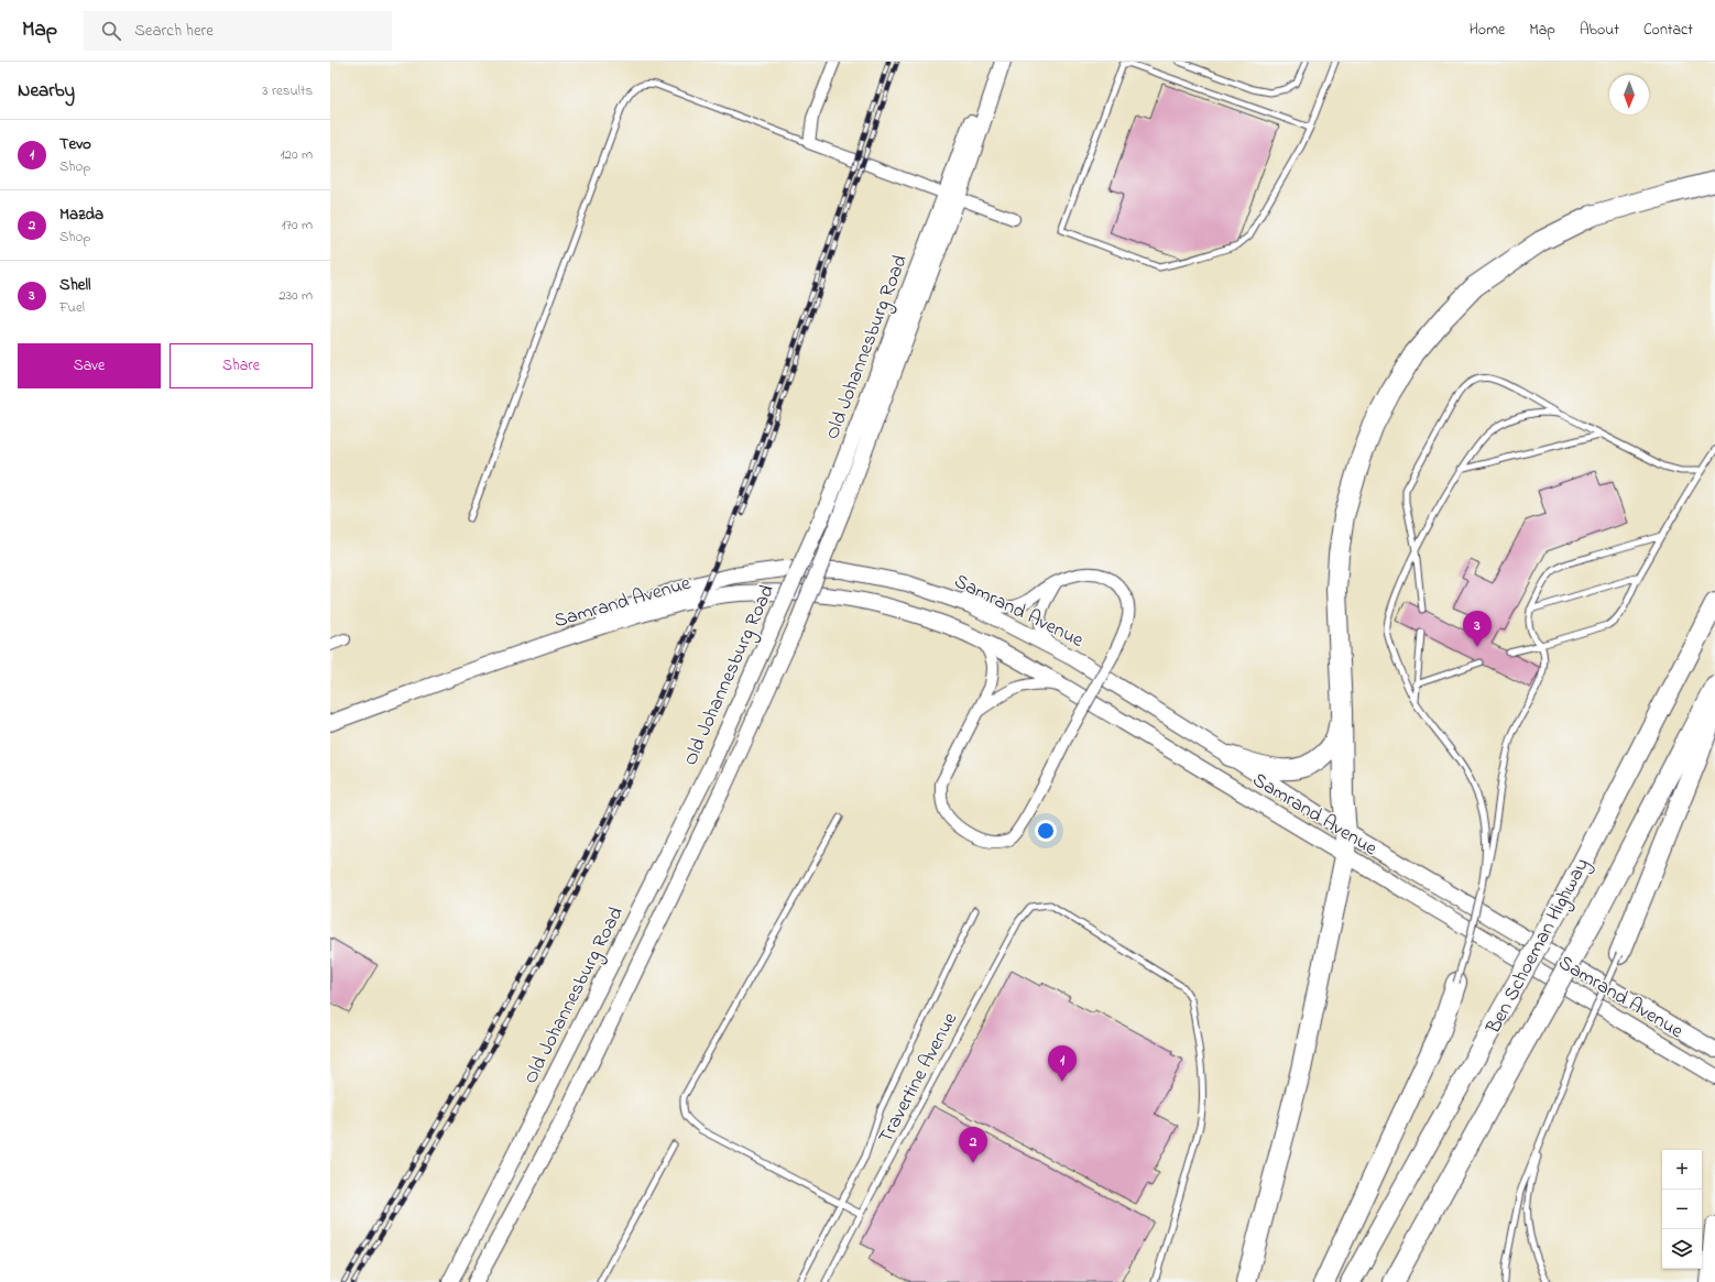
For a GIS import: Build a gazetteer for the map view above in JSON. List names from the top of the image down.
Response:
{
  "streets": {
    "highway": ["Ben Schoeman Highway"],
    "main road": ["Old Johannesburg Road", "Samrand Avenue"],
    "lane": ["Travertine Avenue"]
  },
  "north": "bottom",
  "page": {
    "header": "Map",
    "search": "Search here",
    "nav": [
      "Home",
      "Map",
      "About",
      "Contact"
    ],
    "heading": ["Nearby", "3 results"],
    "list": [
      {
        "mark": "1",
        "name": "Tevo",
        "note": "Shop",
        "value": "120 m"
      },
      {
        "mark": "2",
        "name": "Mazda",
        "note": "Shop",
        "value": "170 m"
      },
      {
        "mark": "3",
        "name": "Shell",
        "note": "Fuel",
        "value": "230 m"
      }
    ],
    "buttons": ["Save", "Share"],
    "pins": ["3", "1", "2"],
    "map_buttons": ["+", "−"]
  }
}
